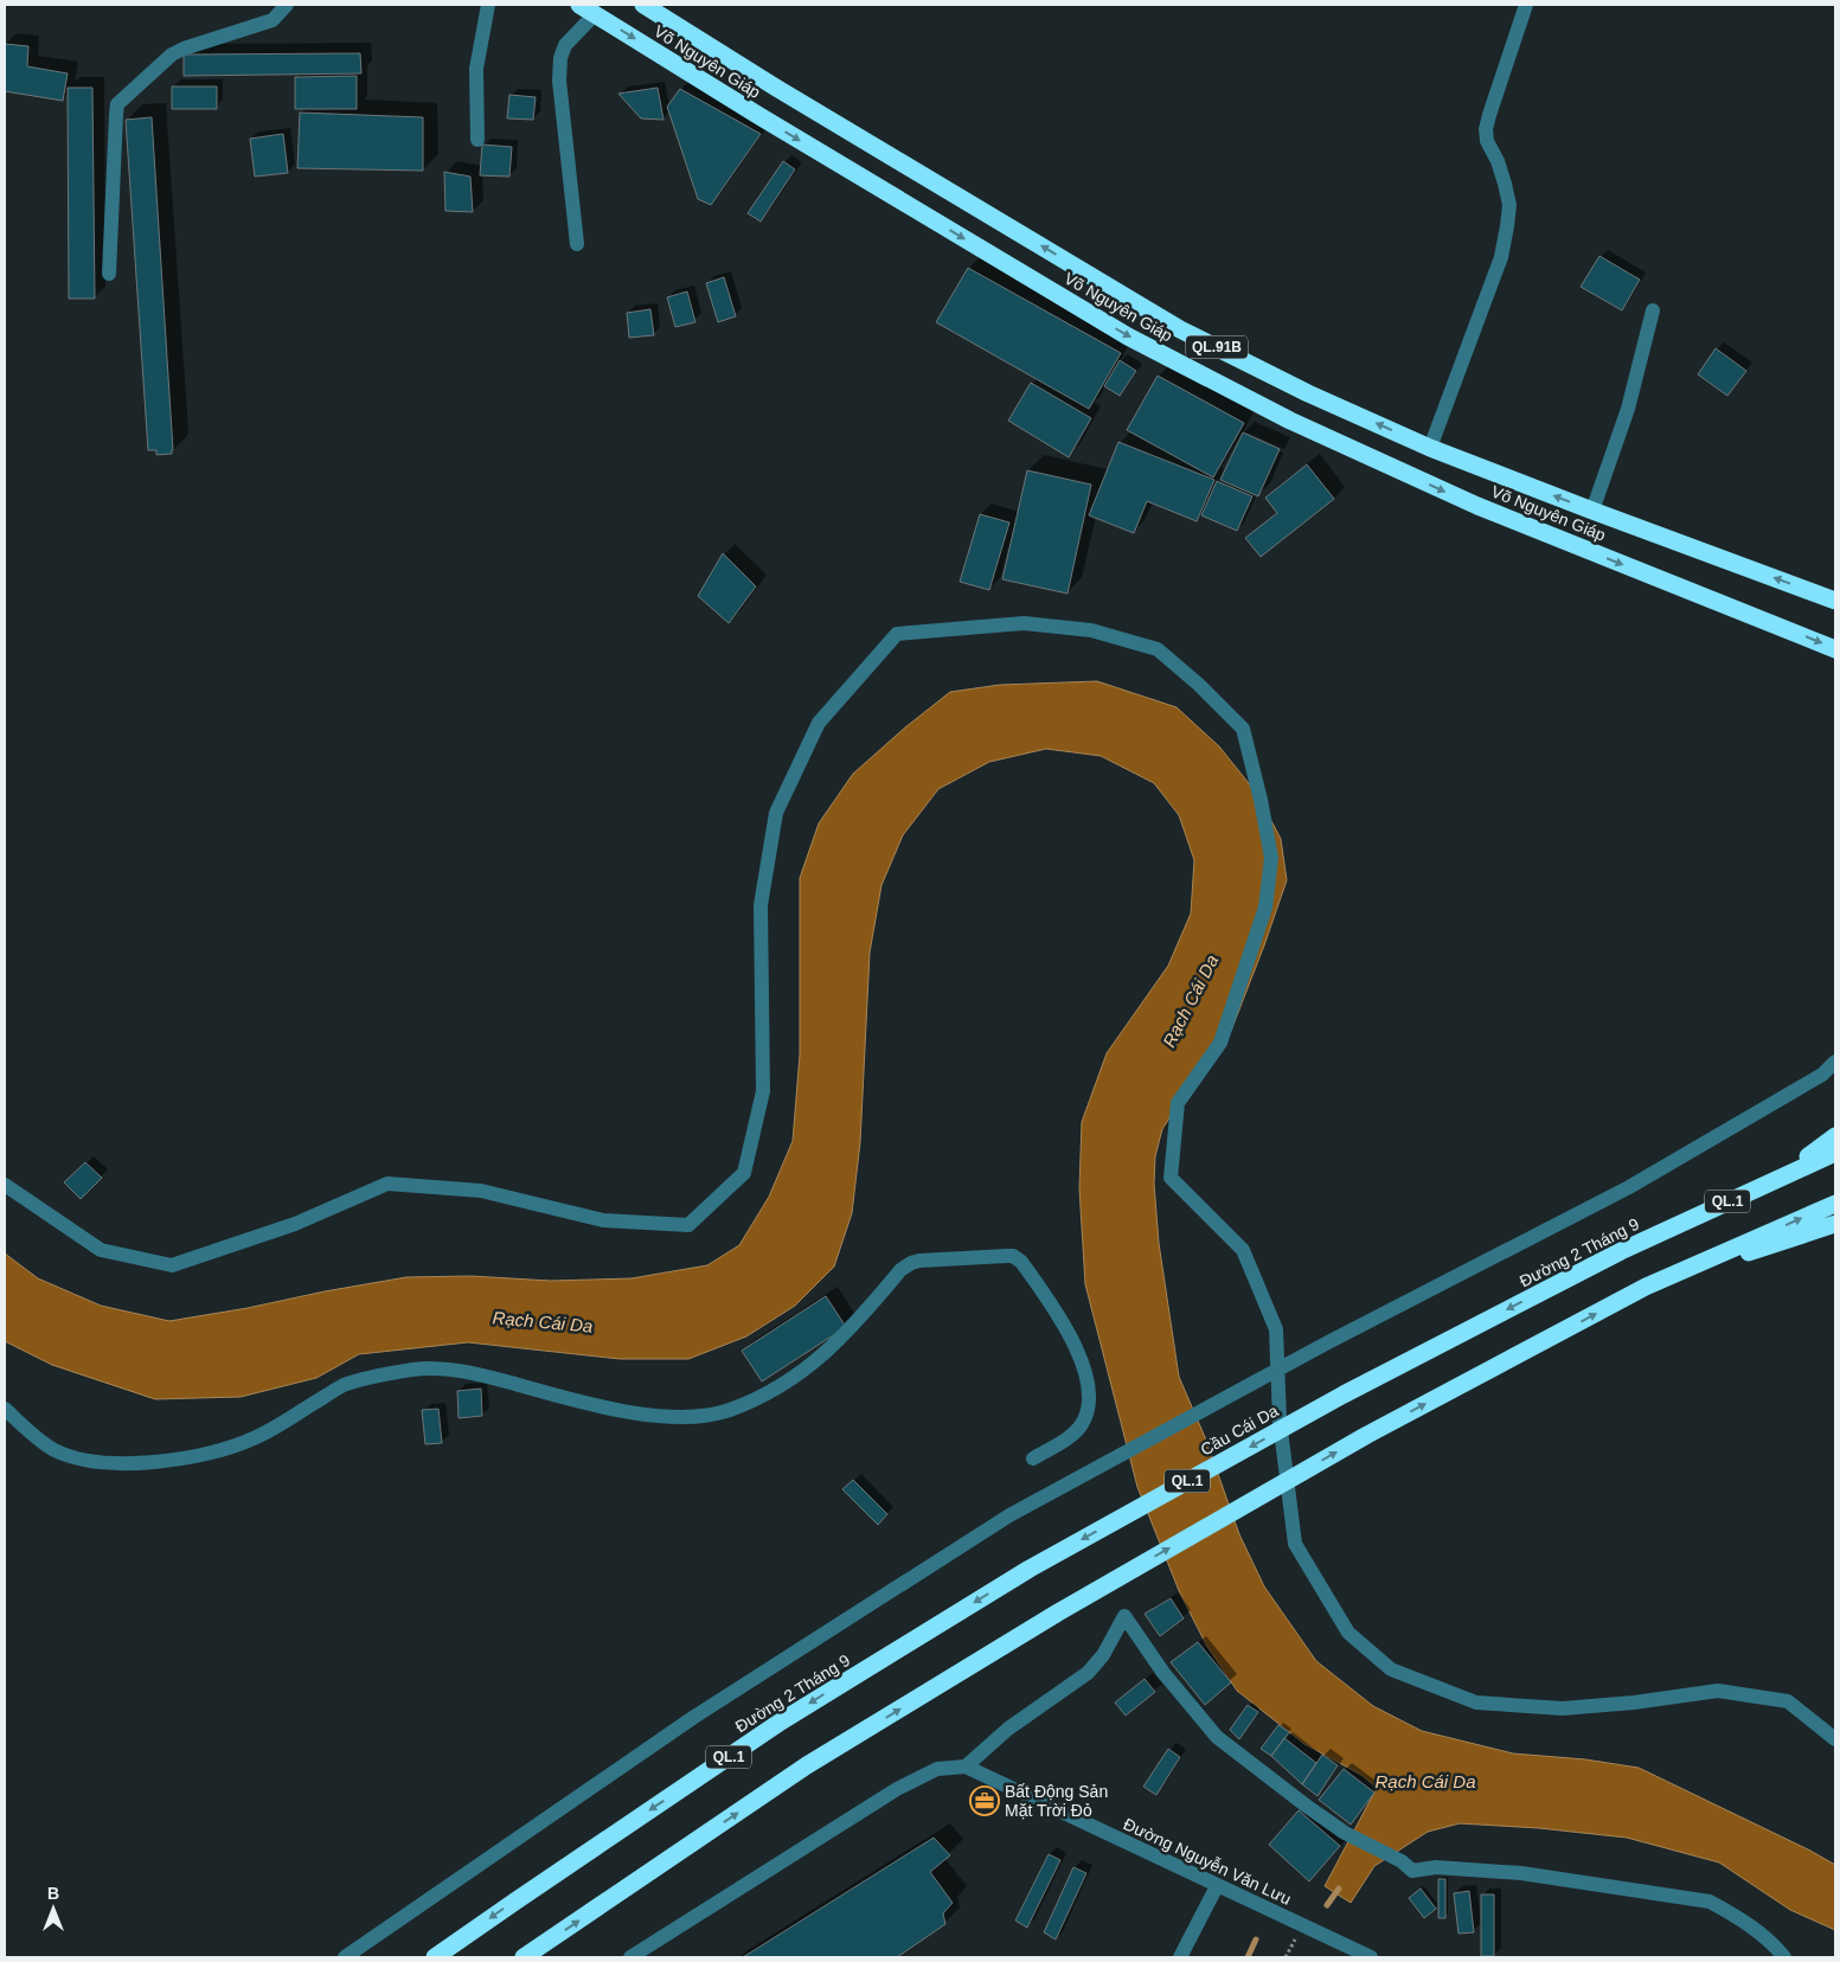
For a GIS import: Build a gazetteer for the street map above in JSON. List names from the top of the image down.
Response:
{
  "streets": {
    "highway": [
      "Võ Nguyên Giáp",
      "QL.91B",
      "QL.1",
      "Đường 2 Tháng 9",
      "Cầu Cái Da"
    ],
    "street": ["Đường Nguyễn Văn Lưu"]
  },
  "crossings": [
    ["Đường 2 Tháng 9", "Cầu Cái Da"]
  ],
  "water": ["Rạch Cái Da"],
  "places": {
    "office": ["Bất Động Sản Mặt Trời Đỏ"]
  },
  "north": "top"
}
